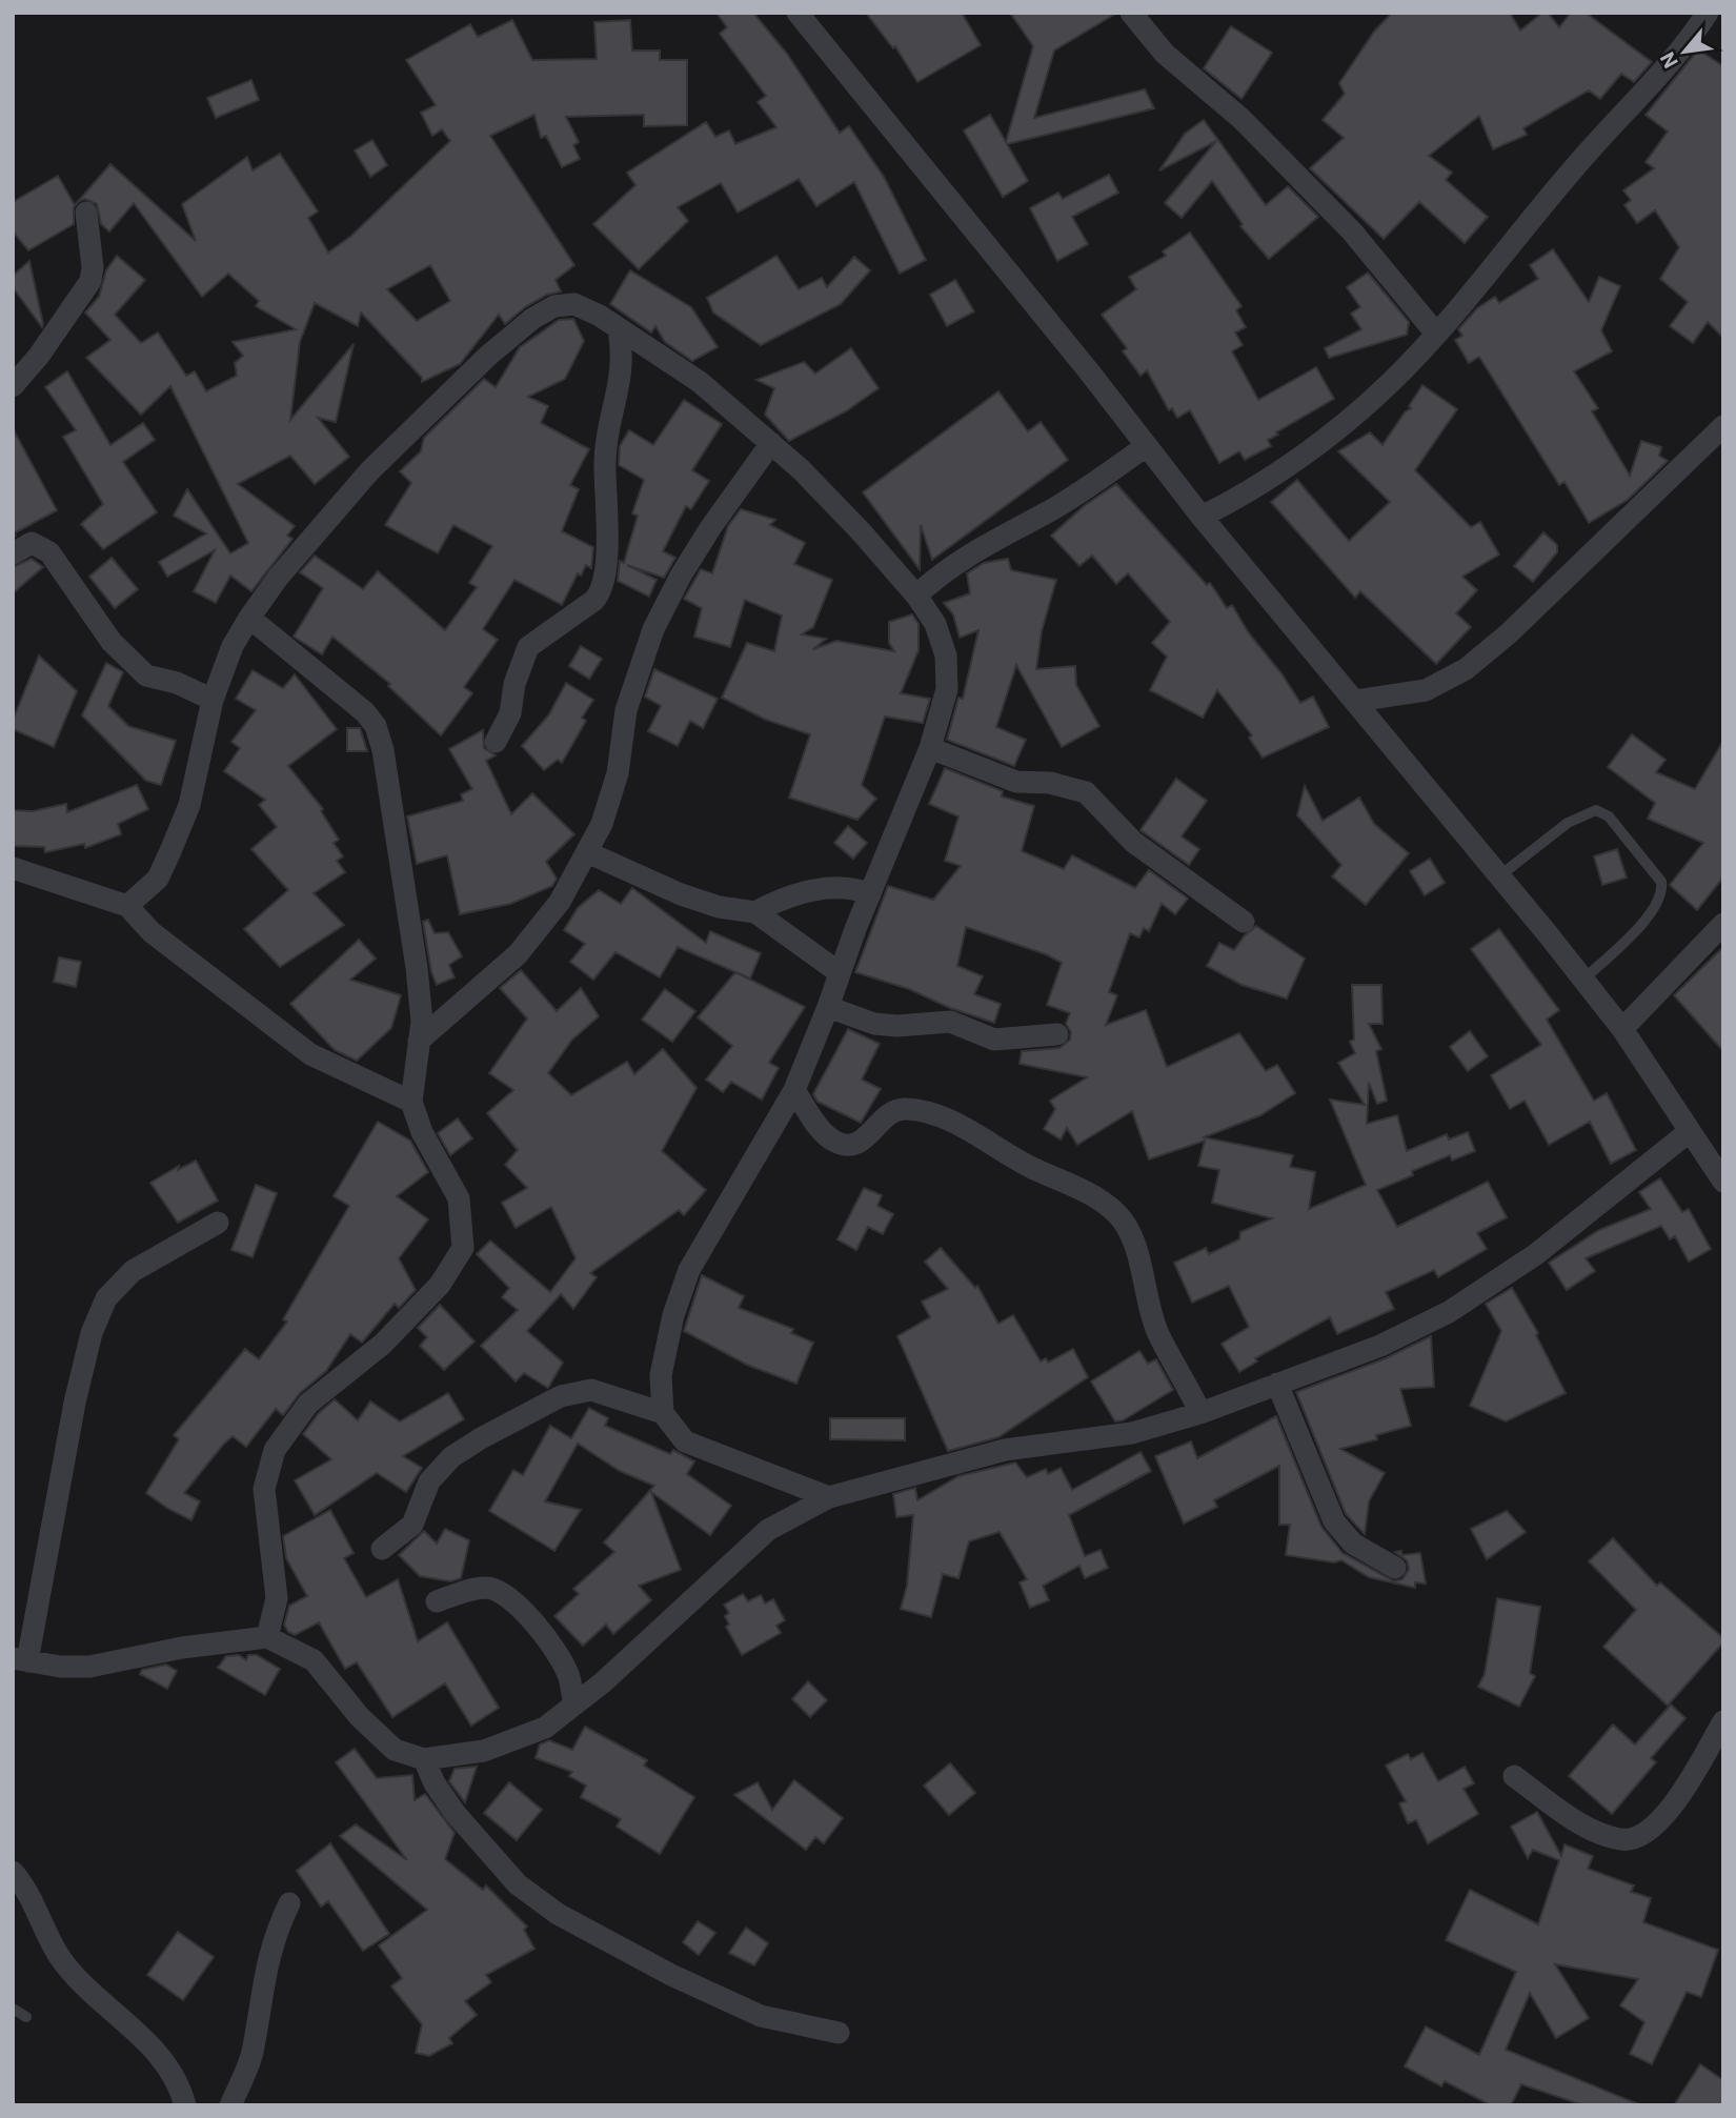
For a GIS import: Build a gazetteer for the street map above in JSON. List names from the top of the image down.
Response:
{
  "north": "bottom left"
}
